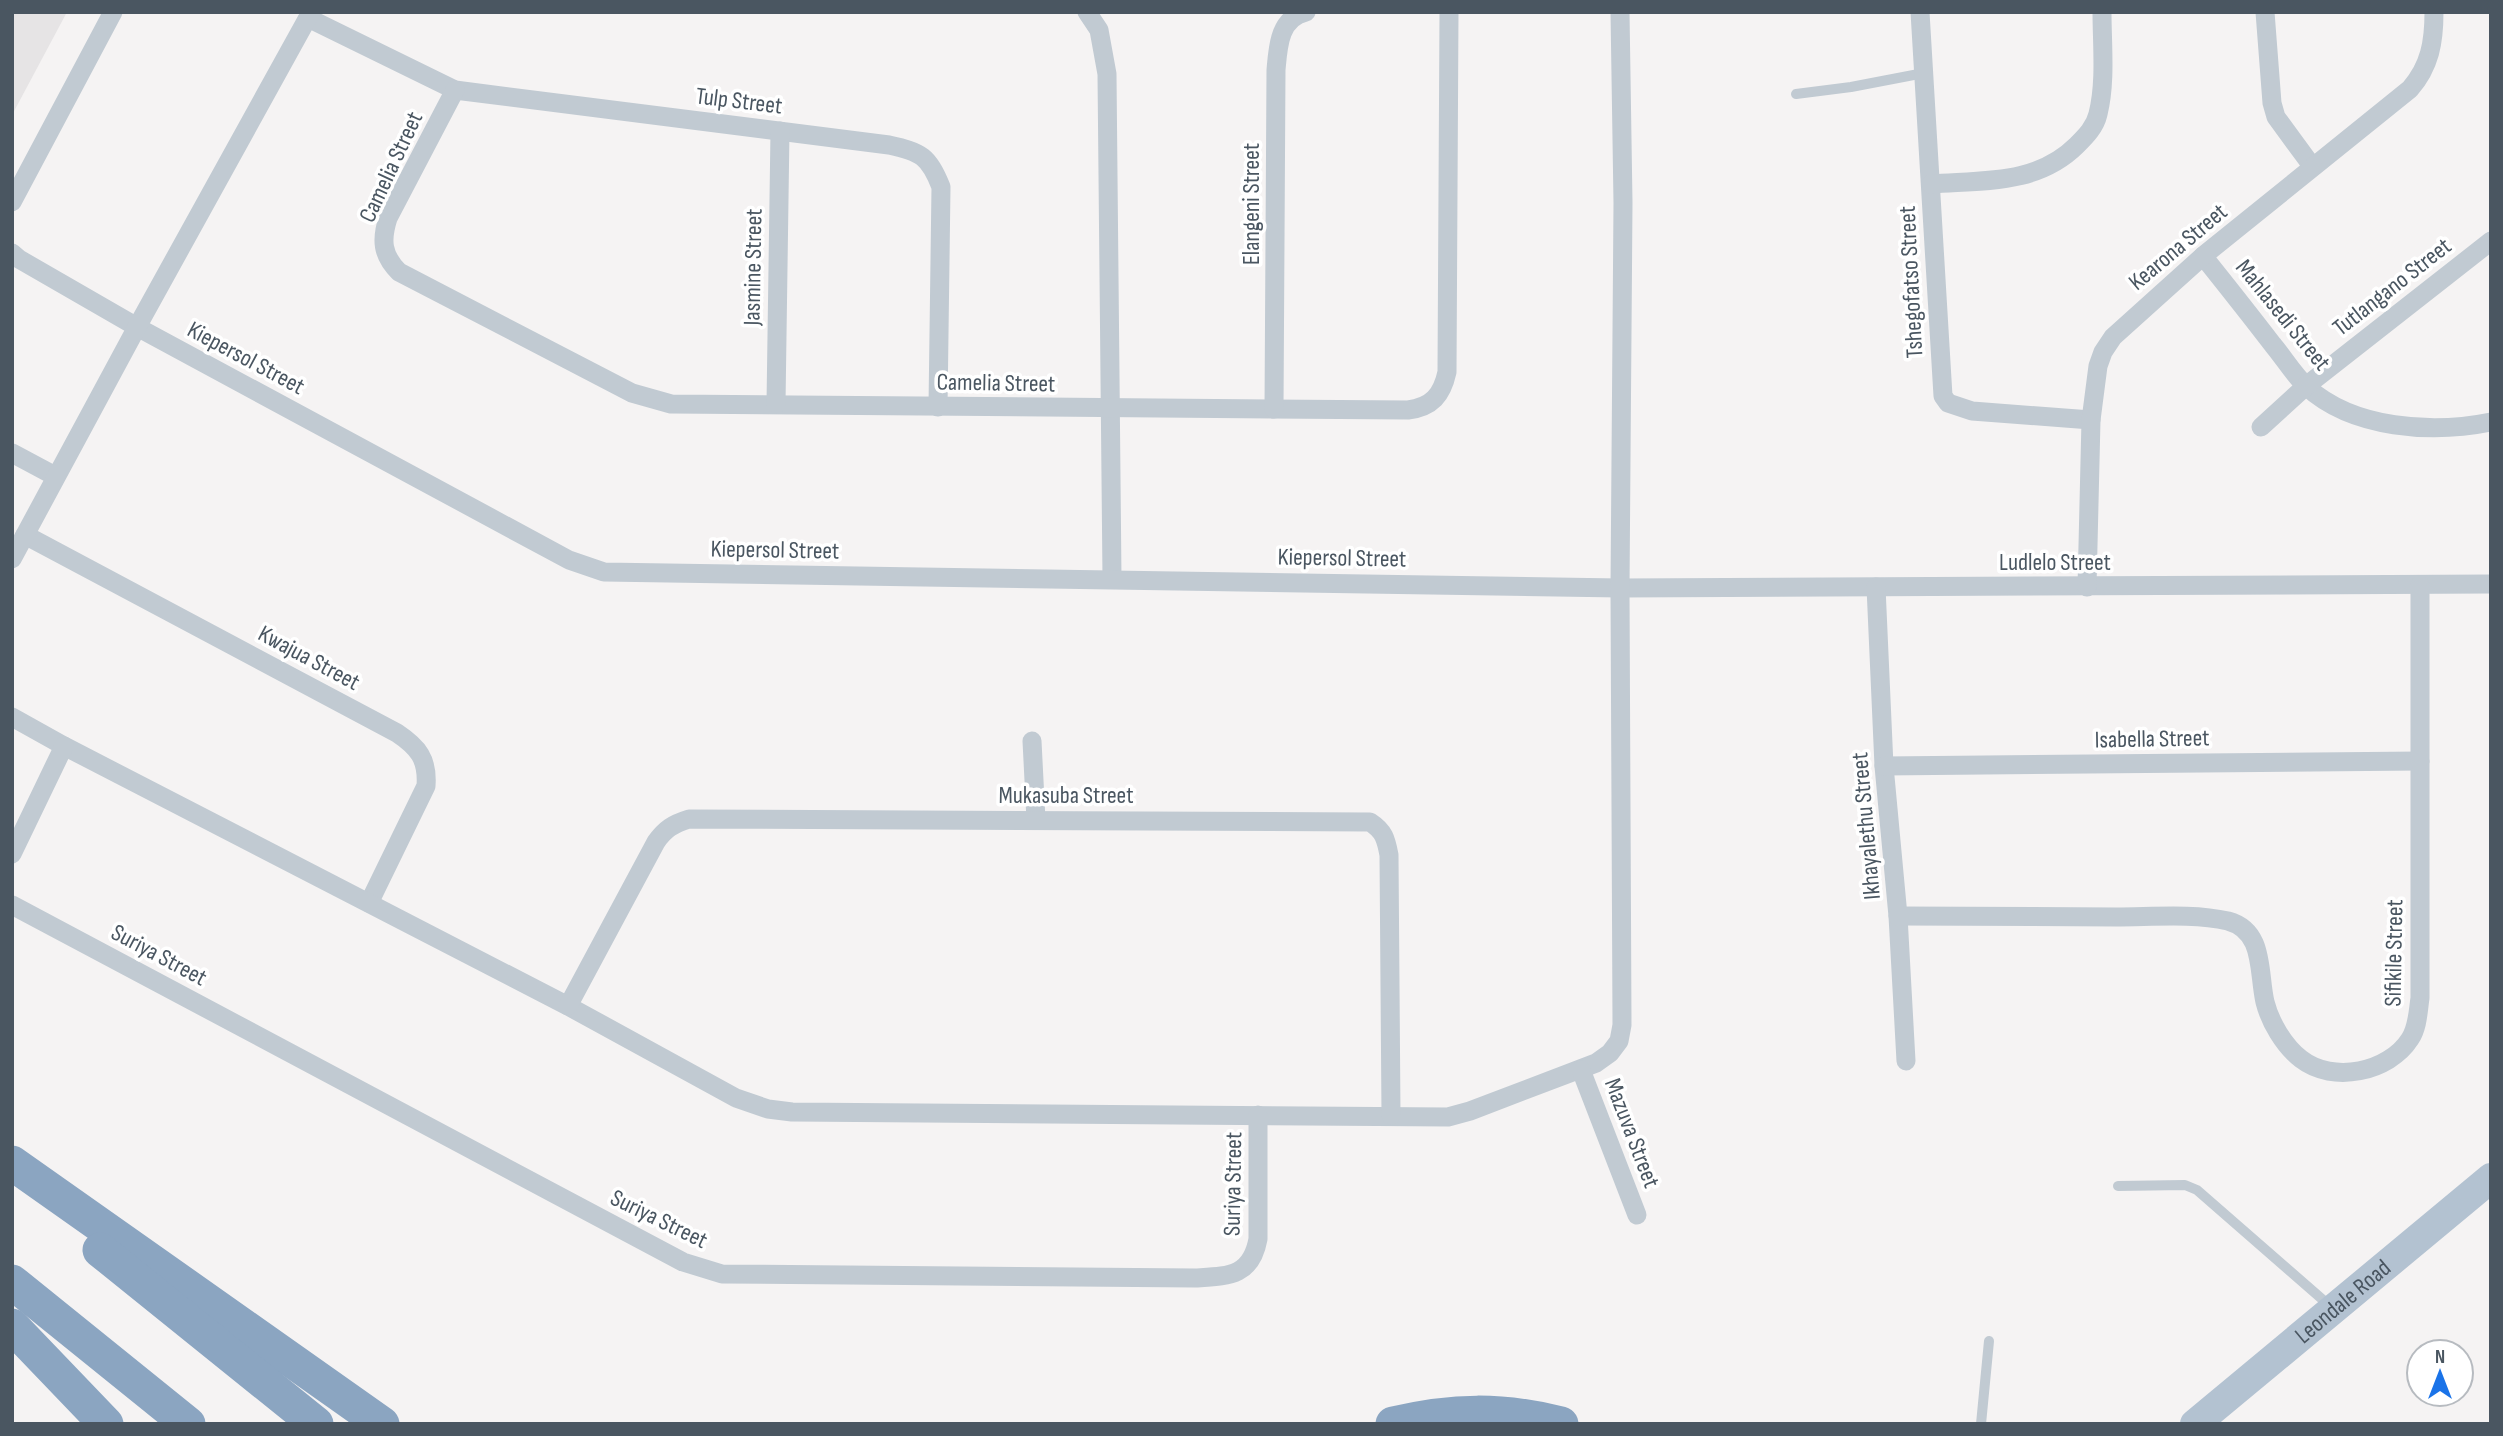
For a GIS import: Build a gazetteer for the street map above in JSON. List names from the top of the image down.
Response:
{
  "streets": {
    "main road": ["Leondale Road"],
    "street": [
      "Tulp Street",
      "Camelia Street",
      "Elangeni Street",
      "Kearona Street",
      "Jasmine Street",
      "Tshegofatso Street",
      "Tutlangano Street",
      "Mahlasedi Street",
      "Kiepersol Street",
      "Ludlelo Street",
      "Kwajua Street",
      "Isabella Street",
      "Mukasuba Street",
      "Ikhayalethu Street",
      "Sifikile Street",
      "Suriya Street",
      "Mazuva Street"
    ]
  },
  "crossings": [
    ["Tulp Street", "Camelia Street"],
    ["Tulp Street", "Jasmine Street"],
    ["Camelia Street", "Elangeni Street"],
    ["Camelia Street", "Jasmine Street"],
    ["Kearona Street", "Tshegofatso Street"],
    ["Kearona Street", "Mahlasedi Street"],
    ["Kearona Street", "Ludlelo Street"],
    ["Tutlangano Street", "Mahlasedi Street"],
    ["Kiepersol Street", "Ludlelo Street"],
    ["Ludlelo Street", "Ikhayalethu Street"],
    ["Ludlelo Street", "Sifikile Street"],
    ["Isabella Street", "Ikhayalethu Street"],
    ["Isabella Street", "Sifikile Street"],
    ["Ikhayalethu Street", "Sifikile Street"]
  ],
  "north": "top"
}
